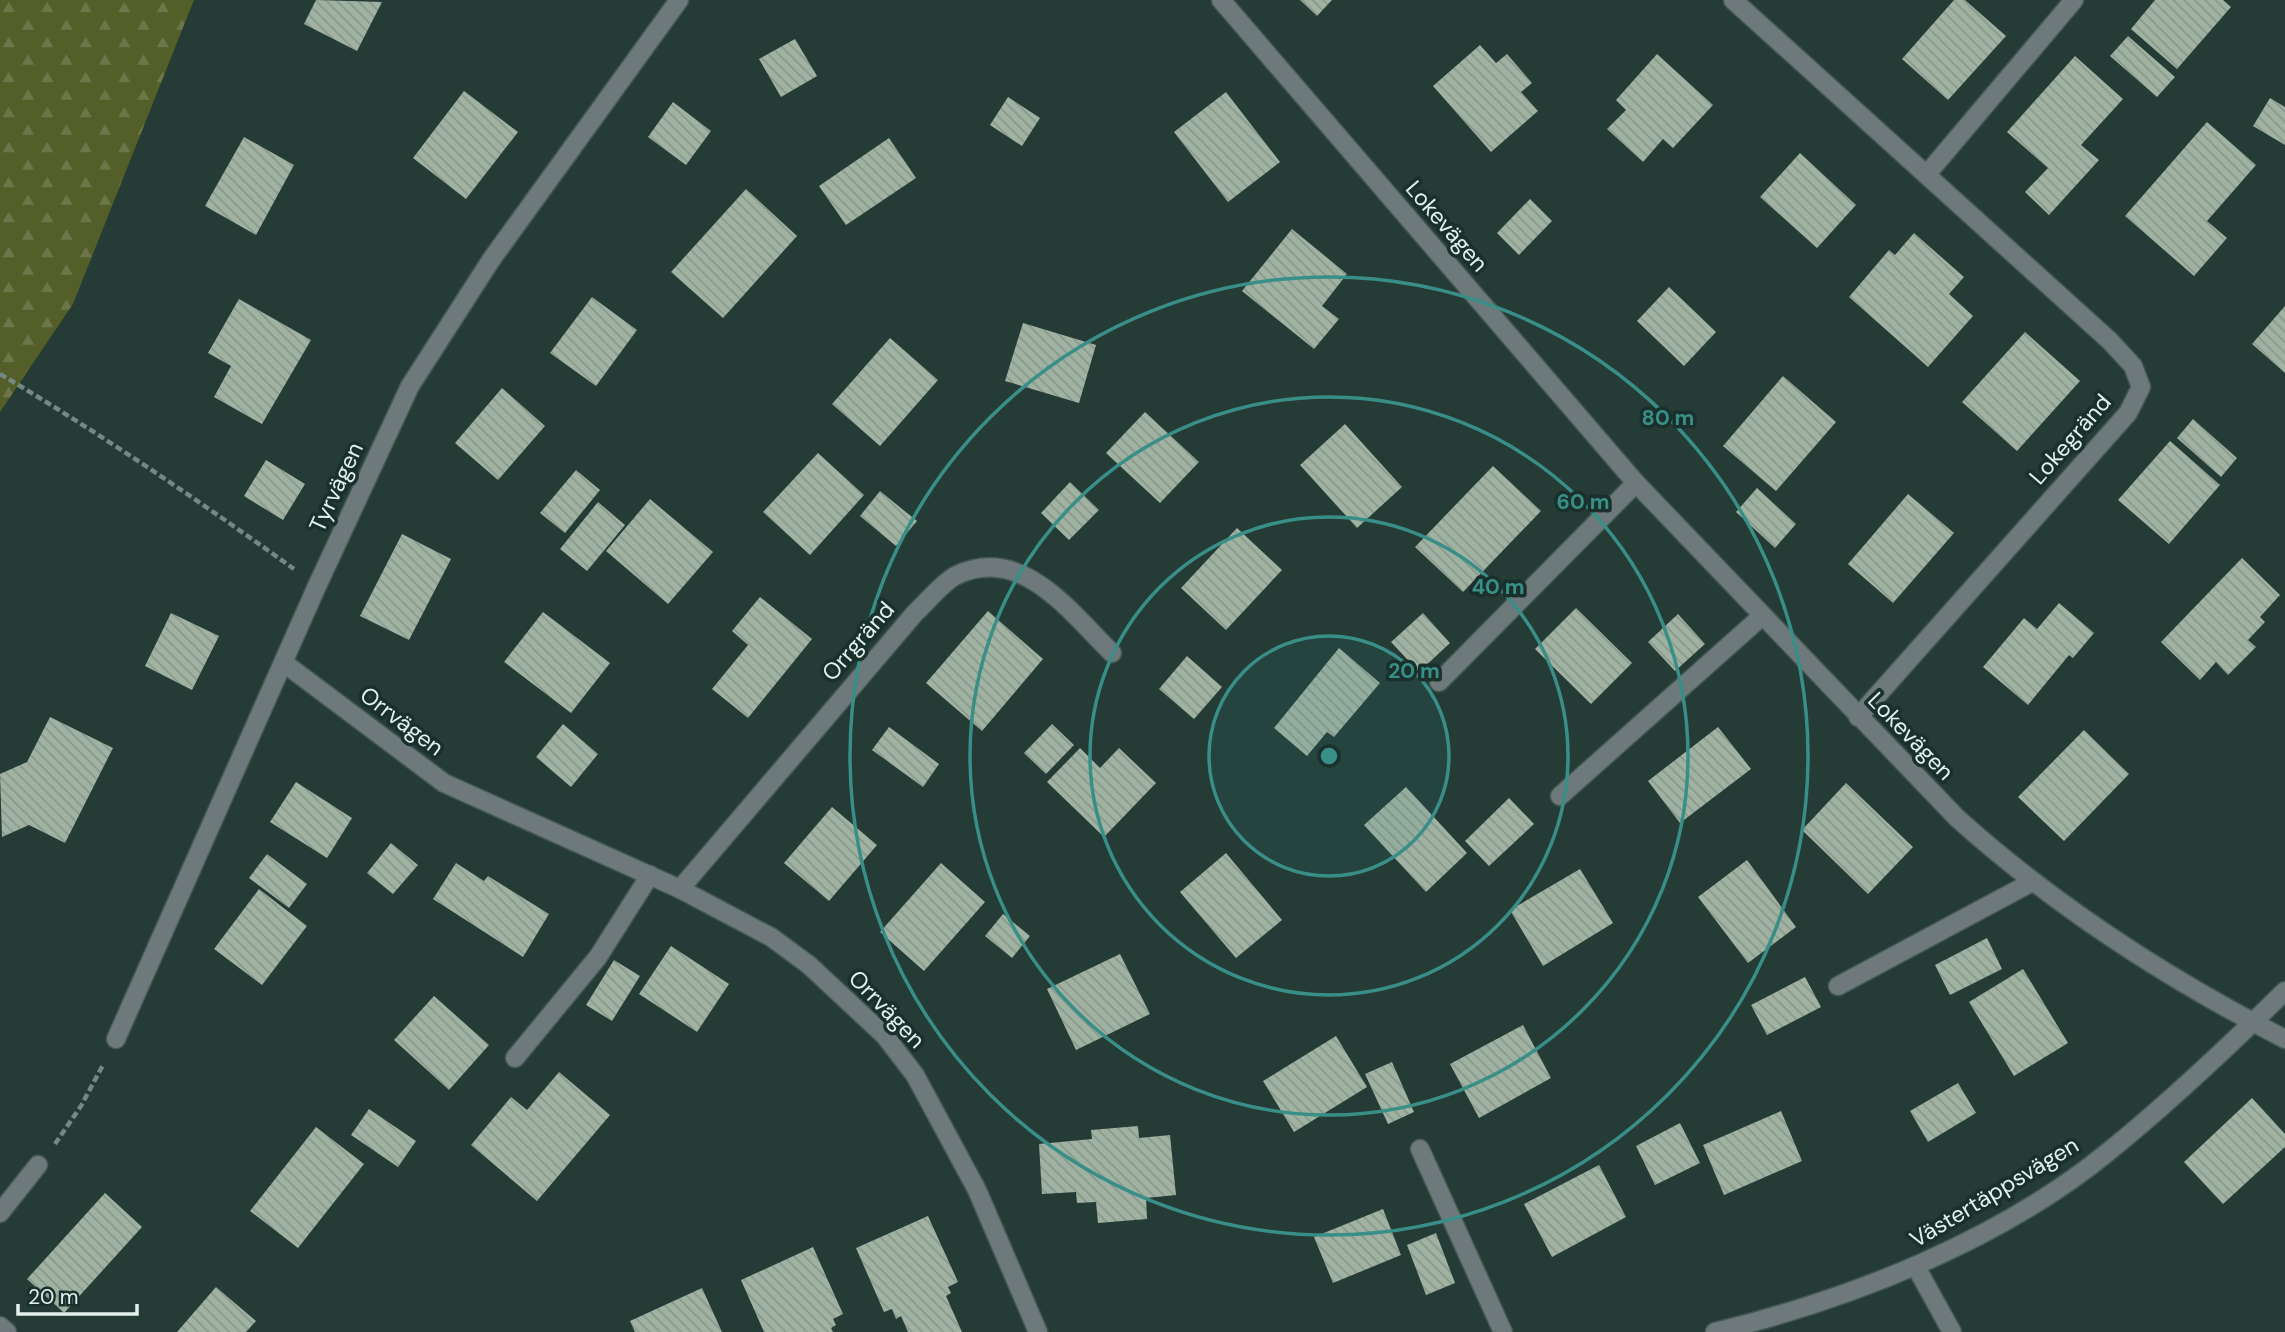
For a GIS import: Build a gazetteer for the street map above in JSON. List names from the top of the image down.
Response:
{
  "streets": {
    "street": [
      "Lokevägen",
      "Lokegränd",
      "Tyrvägen",
      "Orrgränd",
      "Orrvägen",
      "Västertäppsvägen"
    ]
  },
  "crossings": [
    ["Lokevägen", "Lokegränd"],
    ["Lokevägen", "Västertäppsvägen"],
    ["Tyrvägen", "Orrvägen"],
    ["Orrgränd", "Orrvägen"]
  ],
  "scale_bar": "20 m",
  "rings": [
    "80 m",
    "60 m",
    "40 m",
    "20 m"
  ]
}
